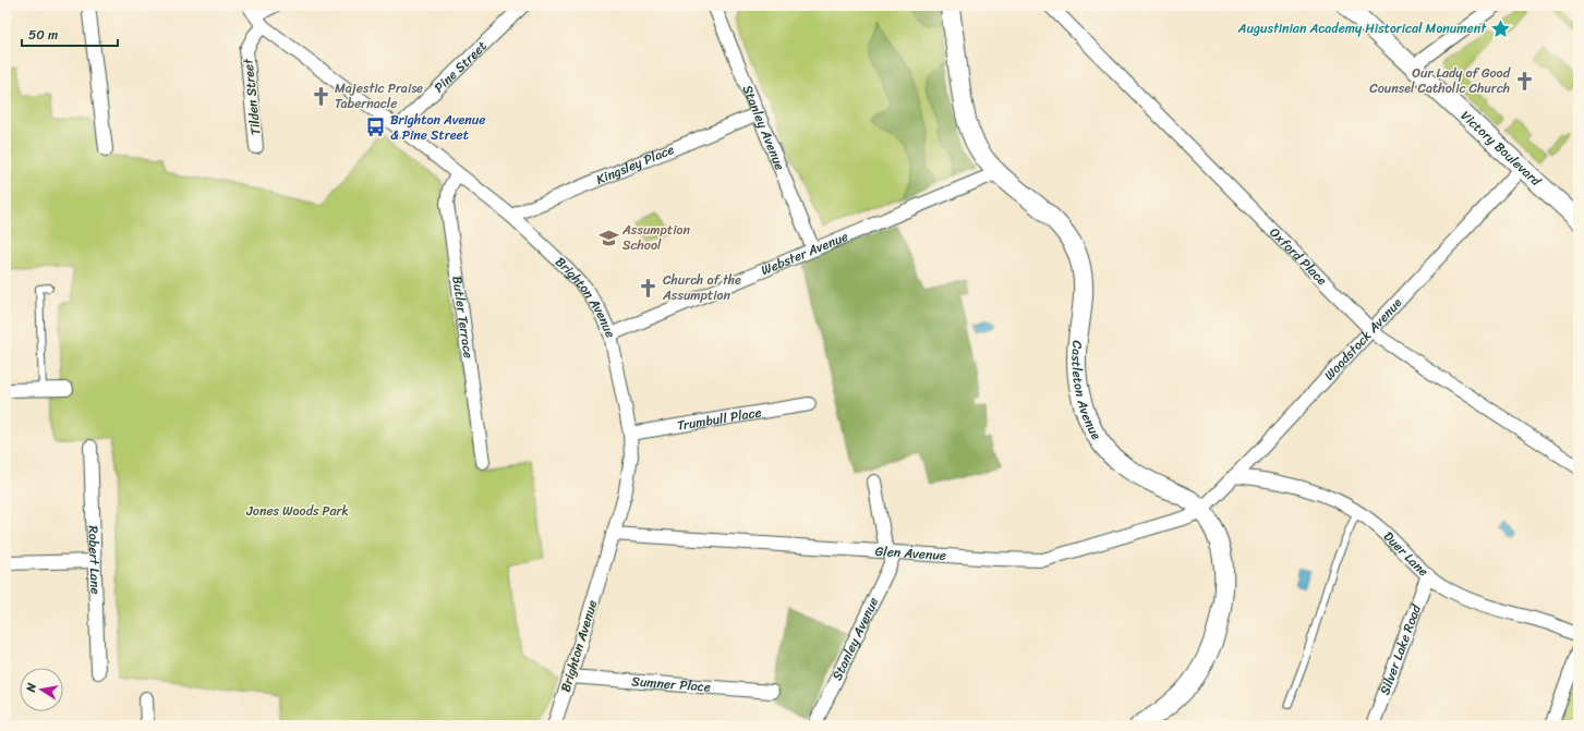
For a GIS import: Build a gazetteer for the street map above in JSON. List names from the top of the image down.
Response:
{
  "streets": {
    "street": [
      "Pine Street",
      "Tilden Street",
      "Stanley Avenue",
      "Victory Boulevard",
      "Kingsley Place",
      "Webster Avenue",
      "Oxford Place",
      "Brighton Avenue",
      "Butler Terrace",
      "Woodstock Avenue",
      "Castleton Avenue",
      "Trumbull Place",
      "Glen Avenue",
      "Duer Lane",
      "Robert Lane",
      "Silver Lake Road",
      "Sumner Place"
    ]
  },
  "crossings": [
    ["Pine Street", "Brighton Avenue"],
    ["Tilden Street", "Brighton Avenue"],
    ["Stanley Avenue", "Kingsley Place"],
    ["Stanley Avenue", "Webster Avenue"],
    ["Stanley Avenue", "Glen Avenue"],
    ["Victory Boulevard", "Woodstock Avenue"],
    ["Kingsley Place", "Brighton Avenue"],
    ["Webster Avenue", "Brighton Avenue"],
    ["Webster Avenue", "Castleton Avenue"],
    ["Oxford Place", "Woodstock Avenue"],
    ["Brighton Avenue", "Butler Terrace"],
    ["Brighton Avenue", "Trumbull Place"],
    ["Brighton Avenue", "Glen Avenue"],
    ["Brighton Avenue", "Sumner Place"],
    ["Woodstock Avenue", "Castleton Avenue"],
    ["Woodstock Avenue", "Glen Avenue"],
    ["Woodstock Avenue", "Duer Lane"],
    ["Castleton Avenue", "Glen Avenue"],
    ["Duer Lane", "Silver Lake Road"]
  ],
  "parks": ["Jones Woods Park"],
  "places": {
    "place": ["Augustinian Academy Historical Monument"],
    "church": ["Our Lady of Good Counsel Catholic Church", "Majestic Praise Tabernacle", "Church of the Assumption"],
    "bus stop": ["Brighton Avenue & Pine Street"],
    "school or university": ["Assumption School"]
  },
  "scale_bar": "50 m",
  "north": "left"
}
